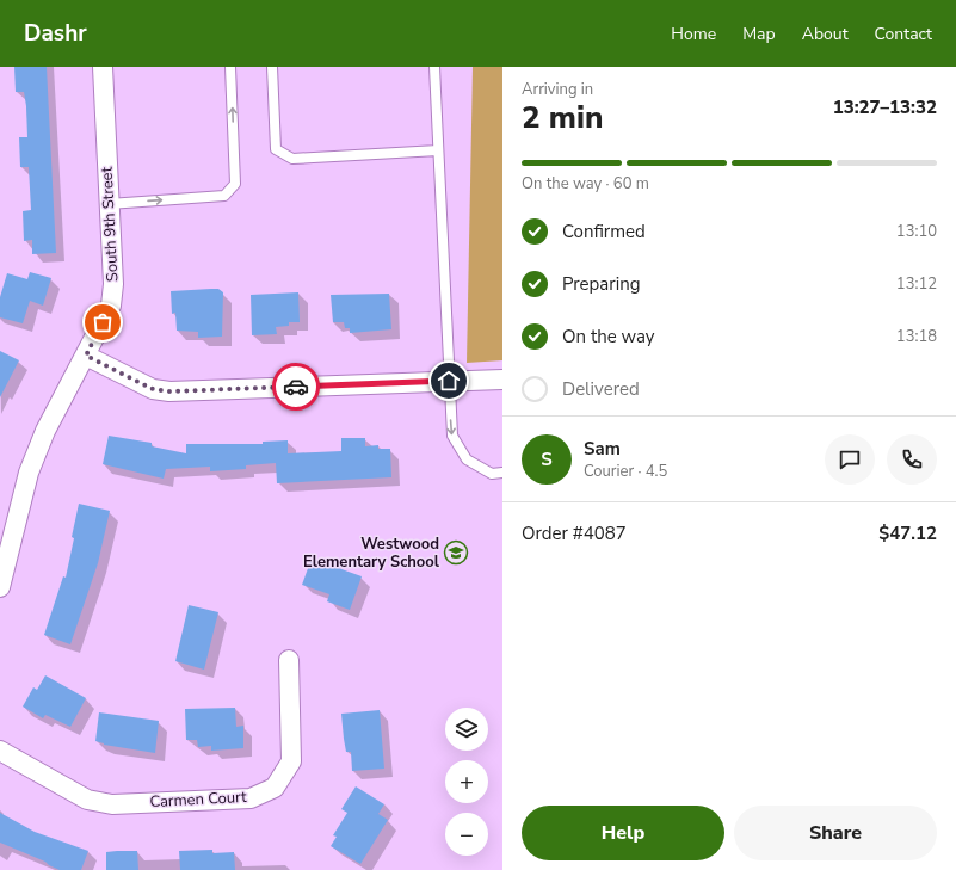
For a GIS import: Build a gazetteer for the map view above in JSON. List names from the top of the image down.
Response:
{
  "streets": {
    "street": ["South 9th Street", "Carmen Court"]
  },
  "places": {
    "school or university": ["Westwood Elementary School"]
  },
  "page": {
    "header": "Dashr",
    "nav": [
      "Home",
      "Map",
      "About",
      "Contact"
    ],
    "heading": ["2 min", "Arriving in", "13:27–13:32"],
    "panel": [
      "Sam",
      "Courier · 4.5",
      "Order #4087",
      "$47.12"
    ],
    "bar": "On the way · 60 m",
    "list": [
      ["Confirmed", "13:10"],
      ["Preparing", "13:12"],
      ["On the way", "13:18"],
      "Delivered"
    ],
    "round": "S",
    "map_buttons": ["+", "−"],
    "buttons": ["Help", "Share"]
  }
}
